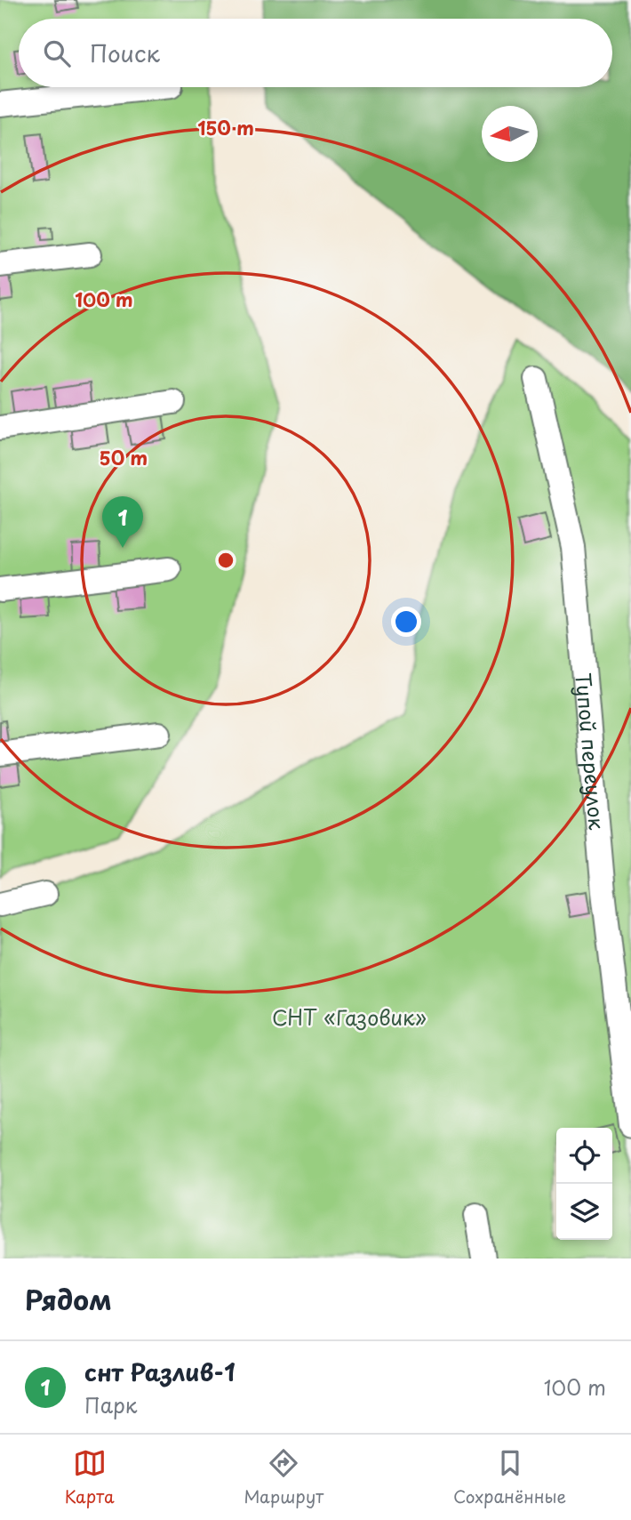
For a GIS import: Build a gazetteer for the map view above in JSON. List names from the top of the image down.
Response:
{
  "streets": {
    "lane": ["Тупой переулок"]
  },
  "parks": ["СНТ «Газовик»"],
  "north": "left",
  "page": {
    "search": "Поиск",
    "pins": "1",
    "heading": "Рядом",
    "list": [
      {
        "mark": "1",
        "name": "снт Разлив-1",
        "note": "Парк",
        "value": "100 m"
      }
    ],
    "nav": ["Карта", "Маршрут", "Сохранённые"]
  },
  "rings": ["150 m", "100 m", "50 m"]
}
